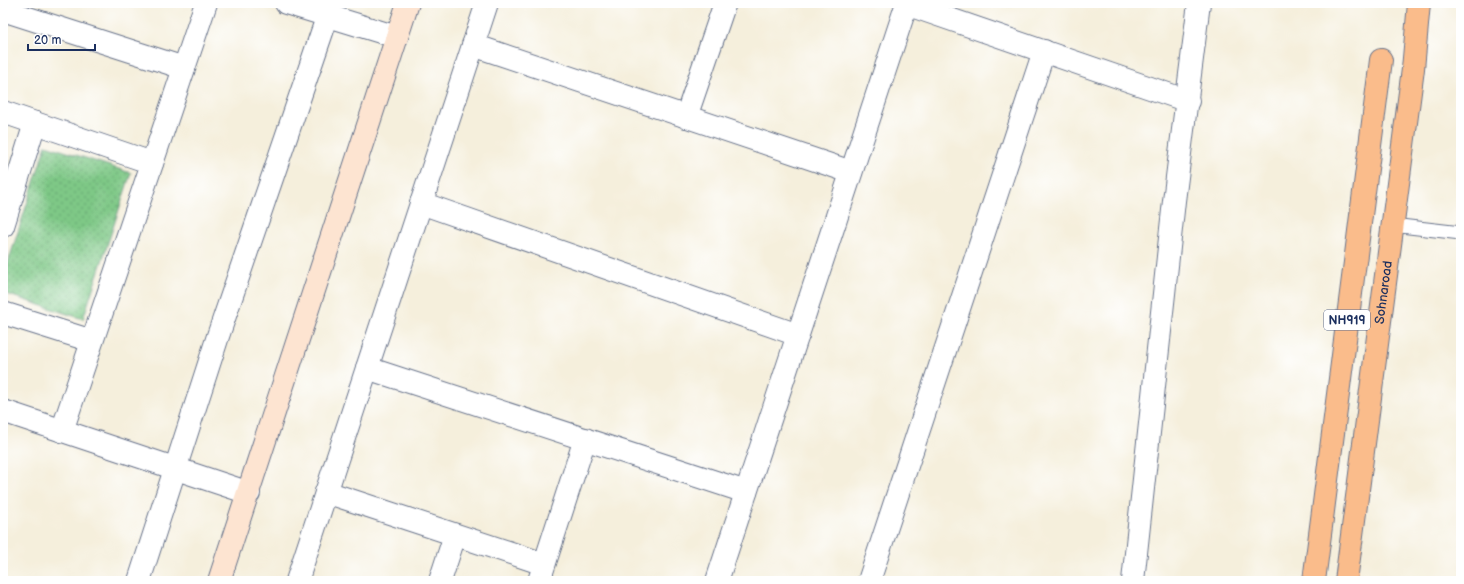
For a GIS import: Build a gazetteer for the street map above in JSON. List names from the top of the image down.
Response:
{
  "streets": {
    "highway": ["Sohnaroad", "NH919"]
  },
  "scale_bar": "20 m"
}
